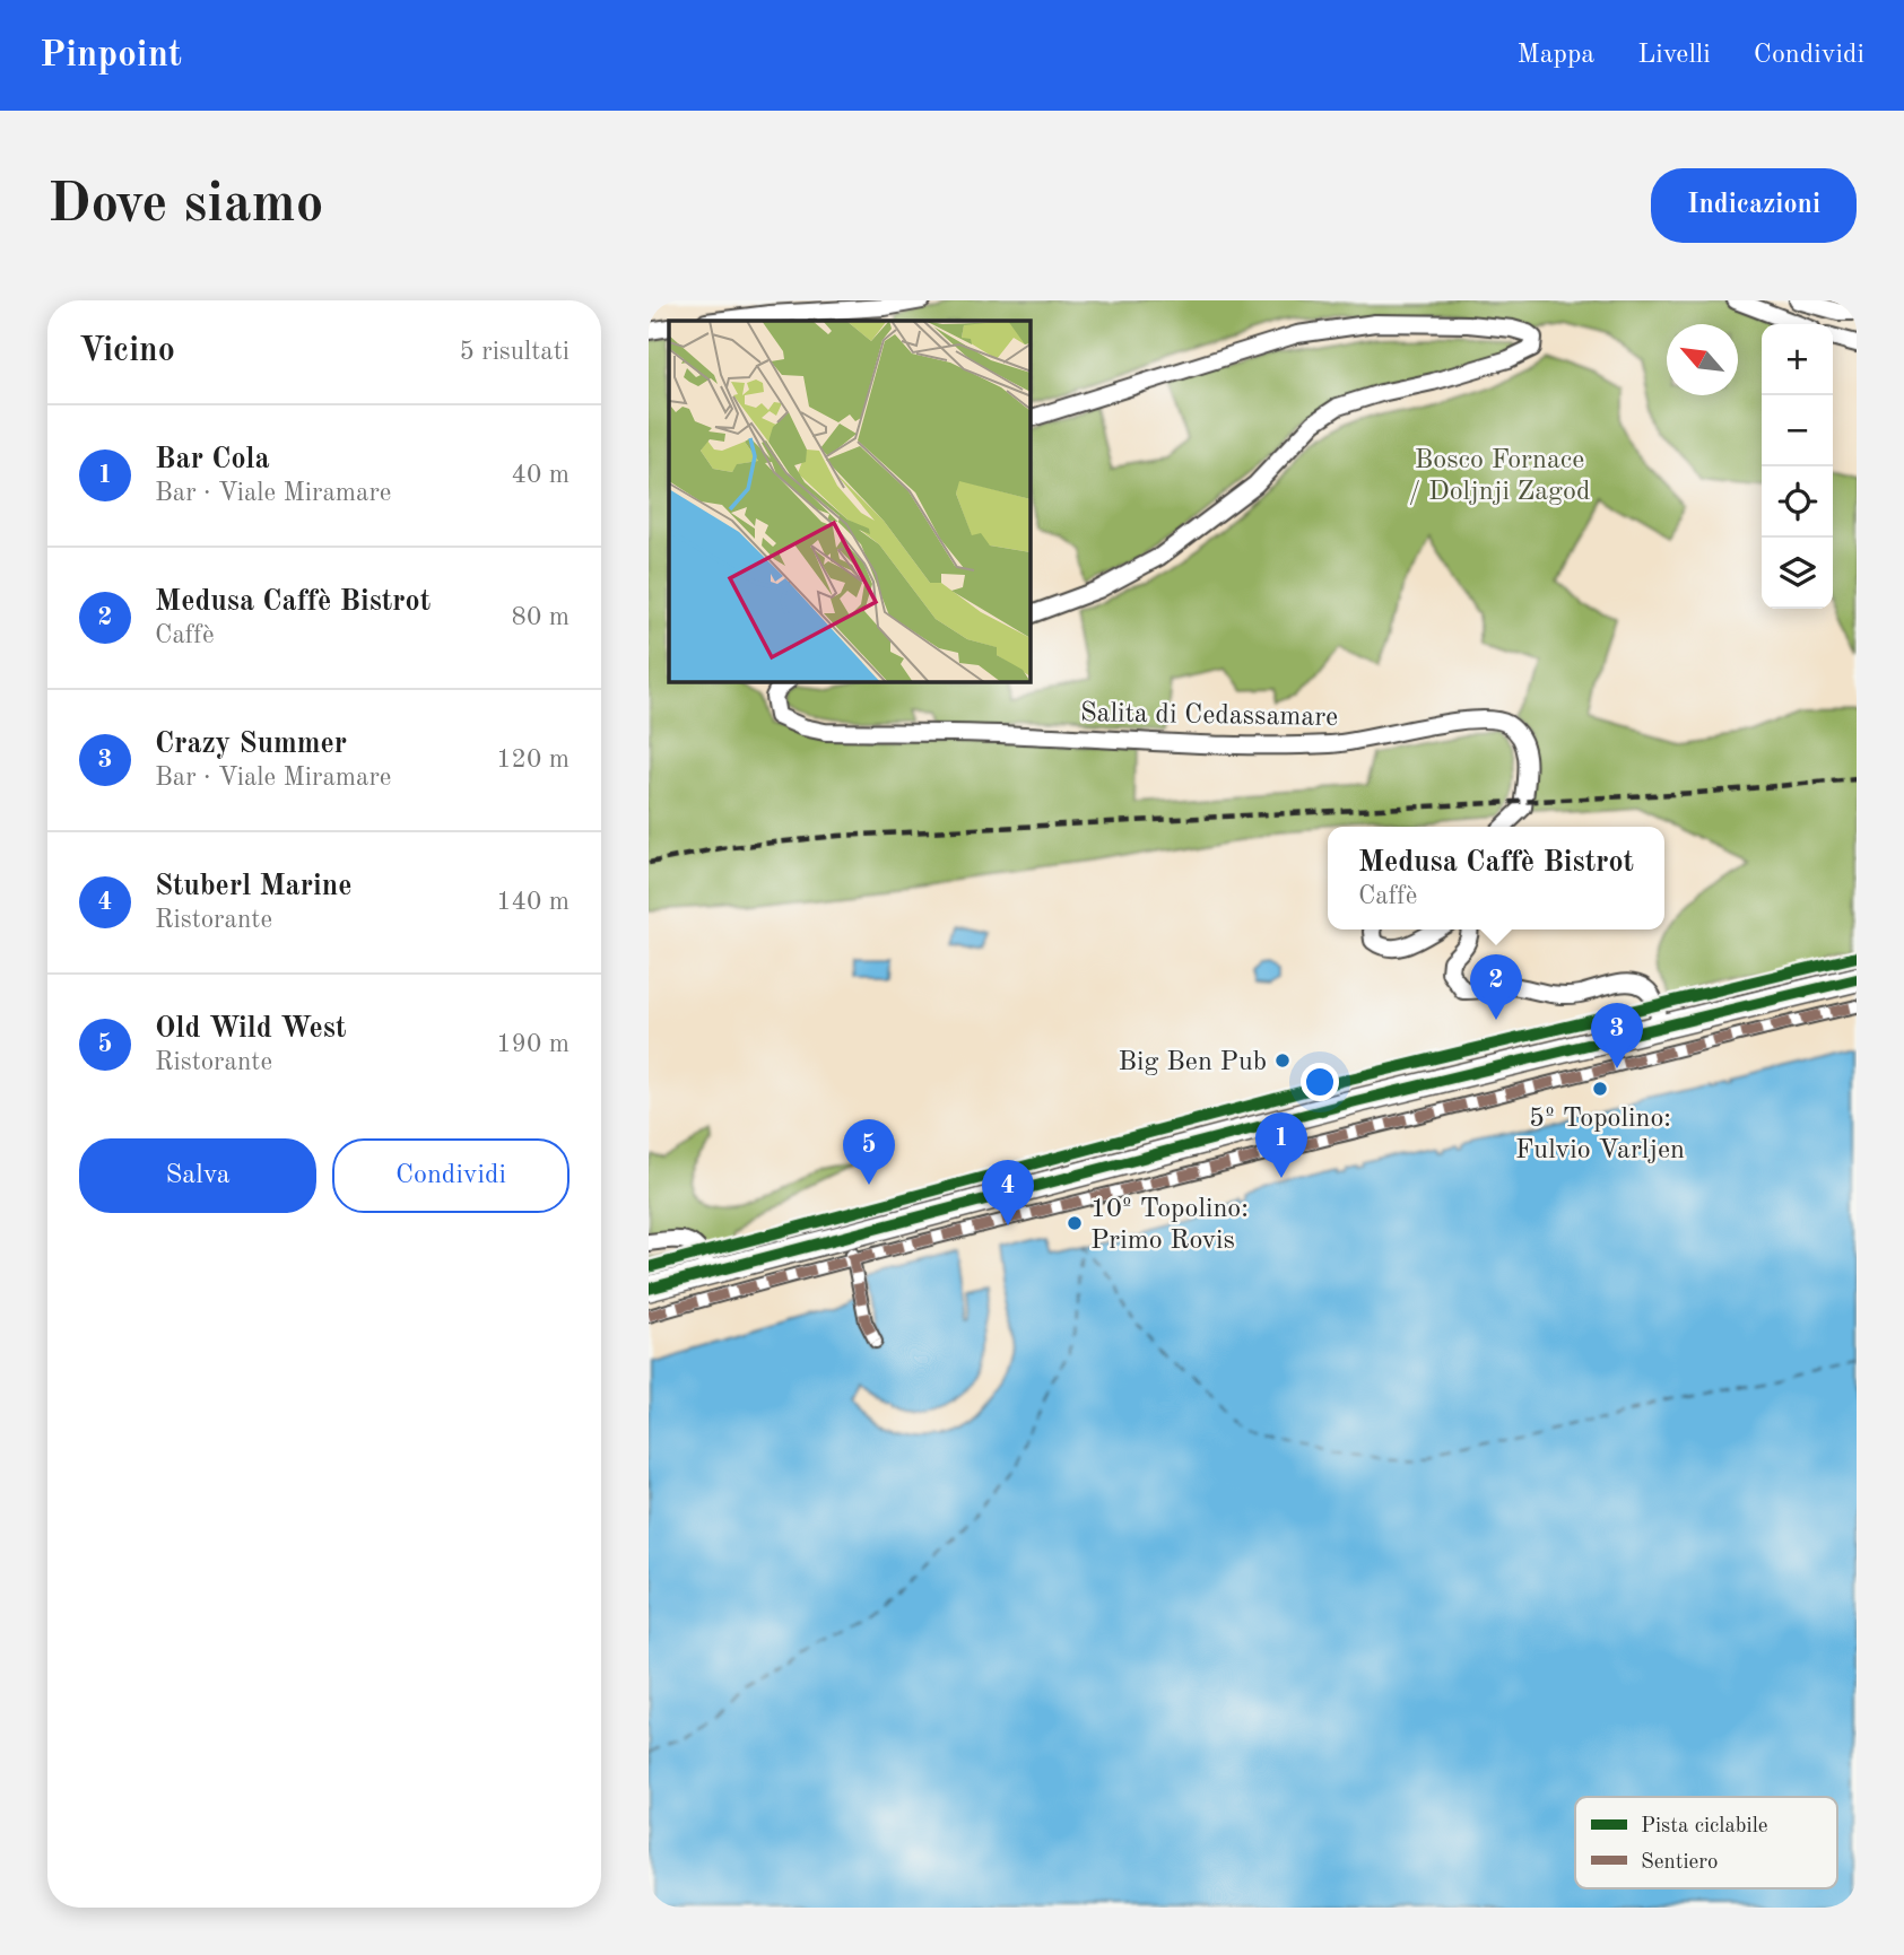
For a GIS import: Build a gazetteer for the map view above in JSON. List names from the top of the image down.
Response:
{
  "streets": {
    "street": ["Salita di Cedassamare"]
  },
  "parks": ["Bosco Fornace / Doljnji Zagod"],
  "places": ["Big Ben Pub", "5º Topolino: Fulvio Varljen", "10º Topolino: Primo Rovis"],
  "legend": ["Pista ciclabile", "Sentiero"],
  "north": "top left",
  "page": {
    "header": "Pinpoint",
    "nav": ["Mappa", "Livelli", "Condividi"],
    "buttons": [
      "Indicazioni",
      ["Salva", "Condividi"]
    ],
    "title": "Dove siamo",
    "heading": ["Vicino", "5 risultati"],
    "map_buttons": ["+", "−"],
    "list": [
      {
        "mark": "1",
        "name": "Bar Cola",
        "note": "Bar · Viale Miramare",
        "value": "40 m"
      },
      {
        "mark": "2",
        "name": "Medusa Caffè Bistrot",
        "note": "Caffè",
        "value": "80 m"
      },
      {
        "mark": "3",
        "name": "Crazy Summer",
        "note": "Bar · Viale Miramare",
        "value": "120 m"
      },
      {
        "mark": "4",
        "name": "Stuberl Marine",
        "note": "Ristorante",
        "value": "140 m"
      },
      {
        "mark": "5",
        "name": "Old Wild West",
        "note": "Ristorante",
        "value": "190 m"
      }
    ],
    "popup": ["Medusa Caffè Bistrot", "Caffè"],
    "pins": [
      "2",
      "3",
      "1",
      "5",
      "4"
    ]
  }
}
